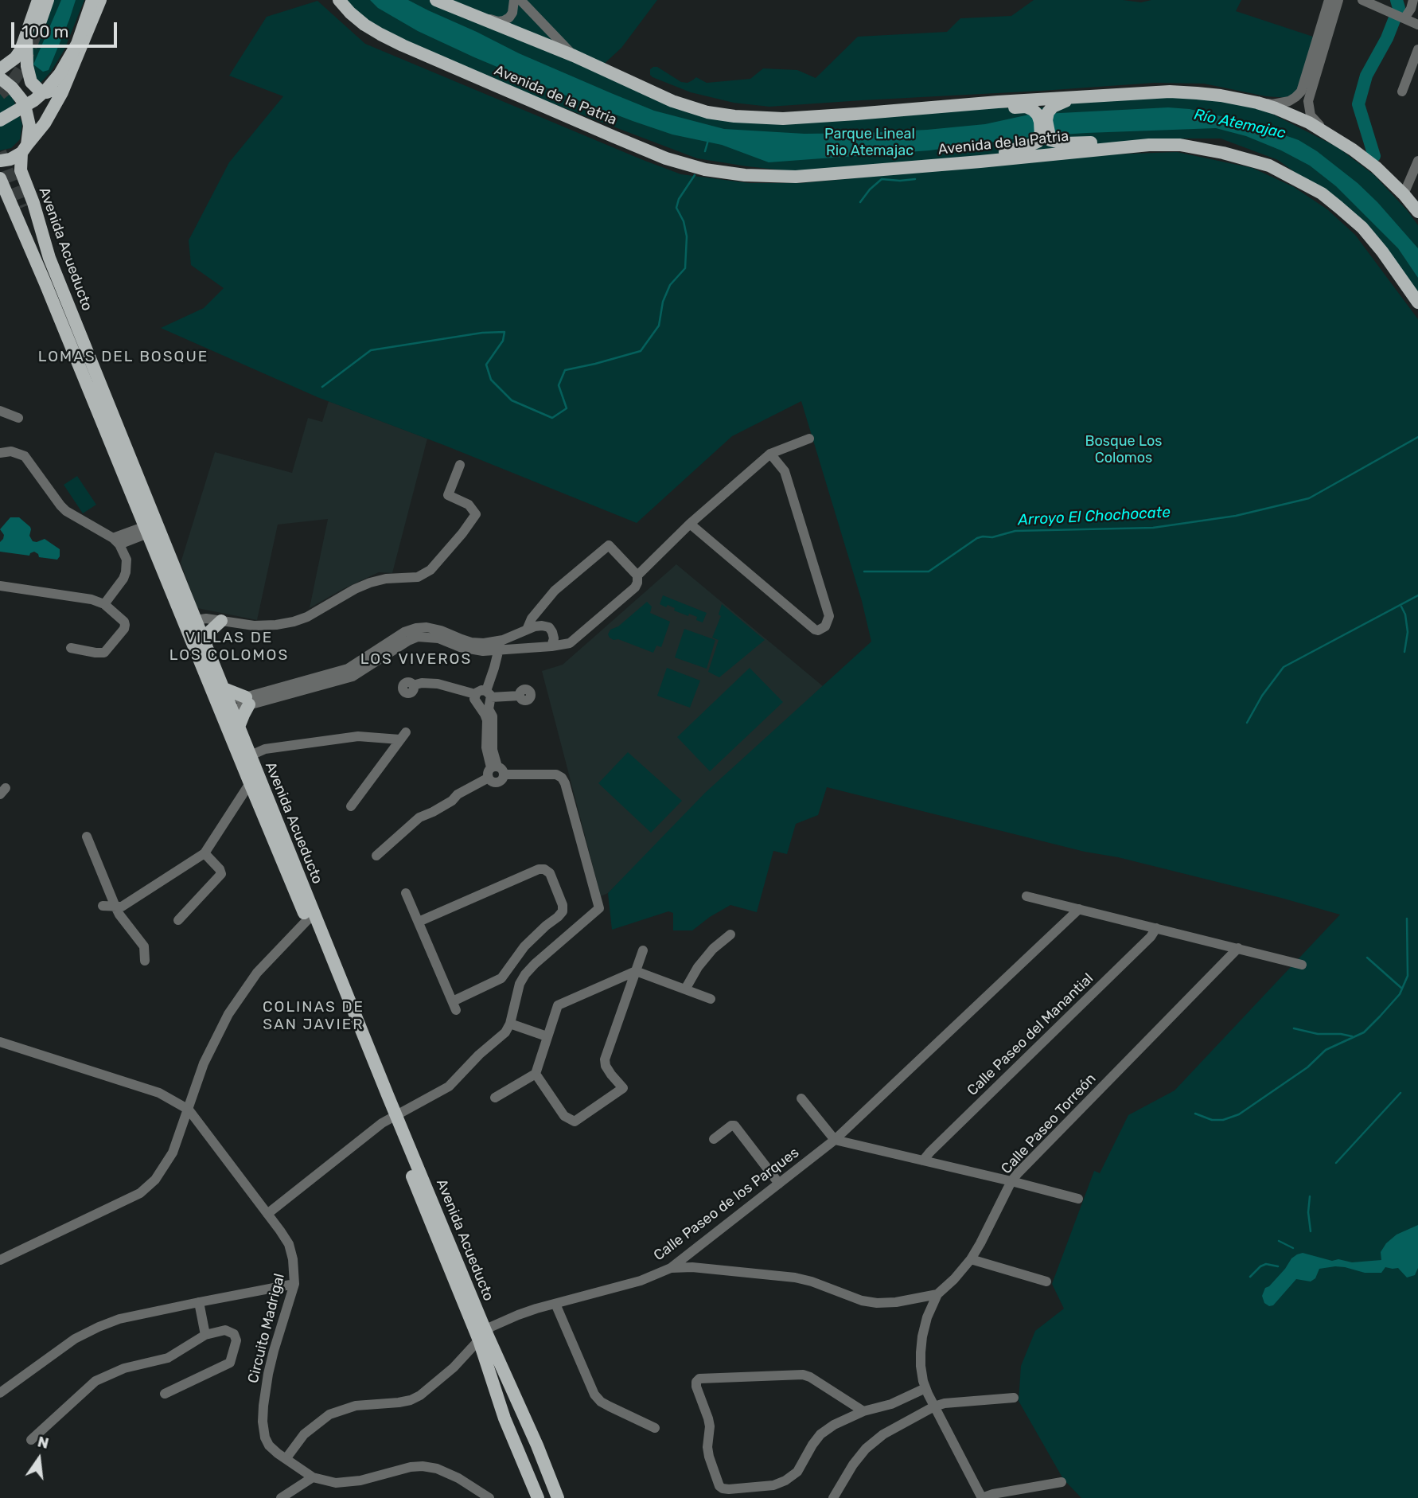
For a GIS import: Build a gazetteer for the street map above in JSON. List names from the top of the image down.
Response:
{
  "streets": {
    "main road": ["Avenida de la Patria", "Avenida Acueducto"],
    "street": [
      "Calle Paseo del Manantial",
      "Calle Paseo Torreón",
      "Calle Paseo de los Parques",
      "Circuito Madrigal"
    ]
  },
  "crossings": [
    ["Avenida Acueducto", "Calle Paseo de los Parques"],
    ["Calle Paseo de los Parques", "Circuito Madrigal"]
  ],
  "districts": [
    "LOMAS DEL BOSQUE",
    "VILLAS DE LOS COLOMOS",
    "LOS VIVEROS",
    "COLINAS DE SAN JAVIER"
  ],
  "water": ["Río Atemajac", "Arroyo El Chochocate"],
  "parks": ["Parque Lineal Rio Atemajac", "Bosque Los Colomos"],
  "scale_bar": "100 m",
  "north": "top"
}
